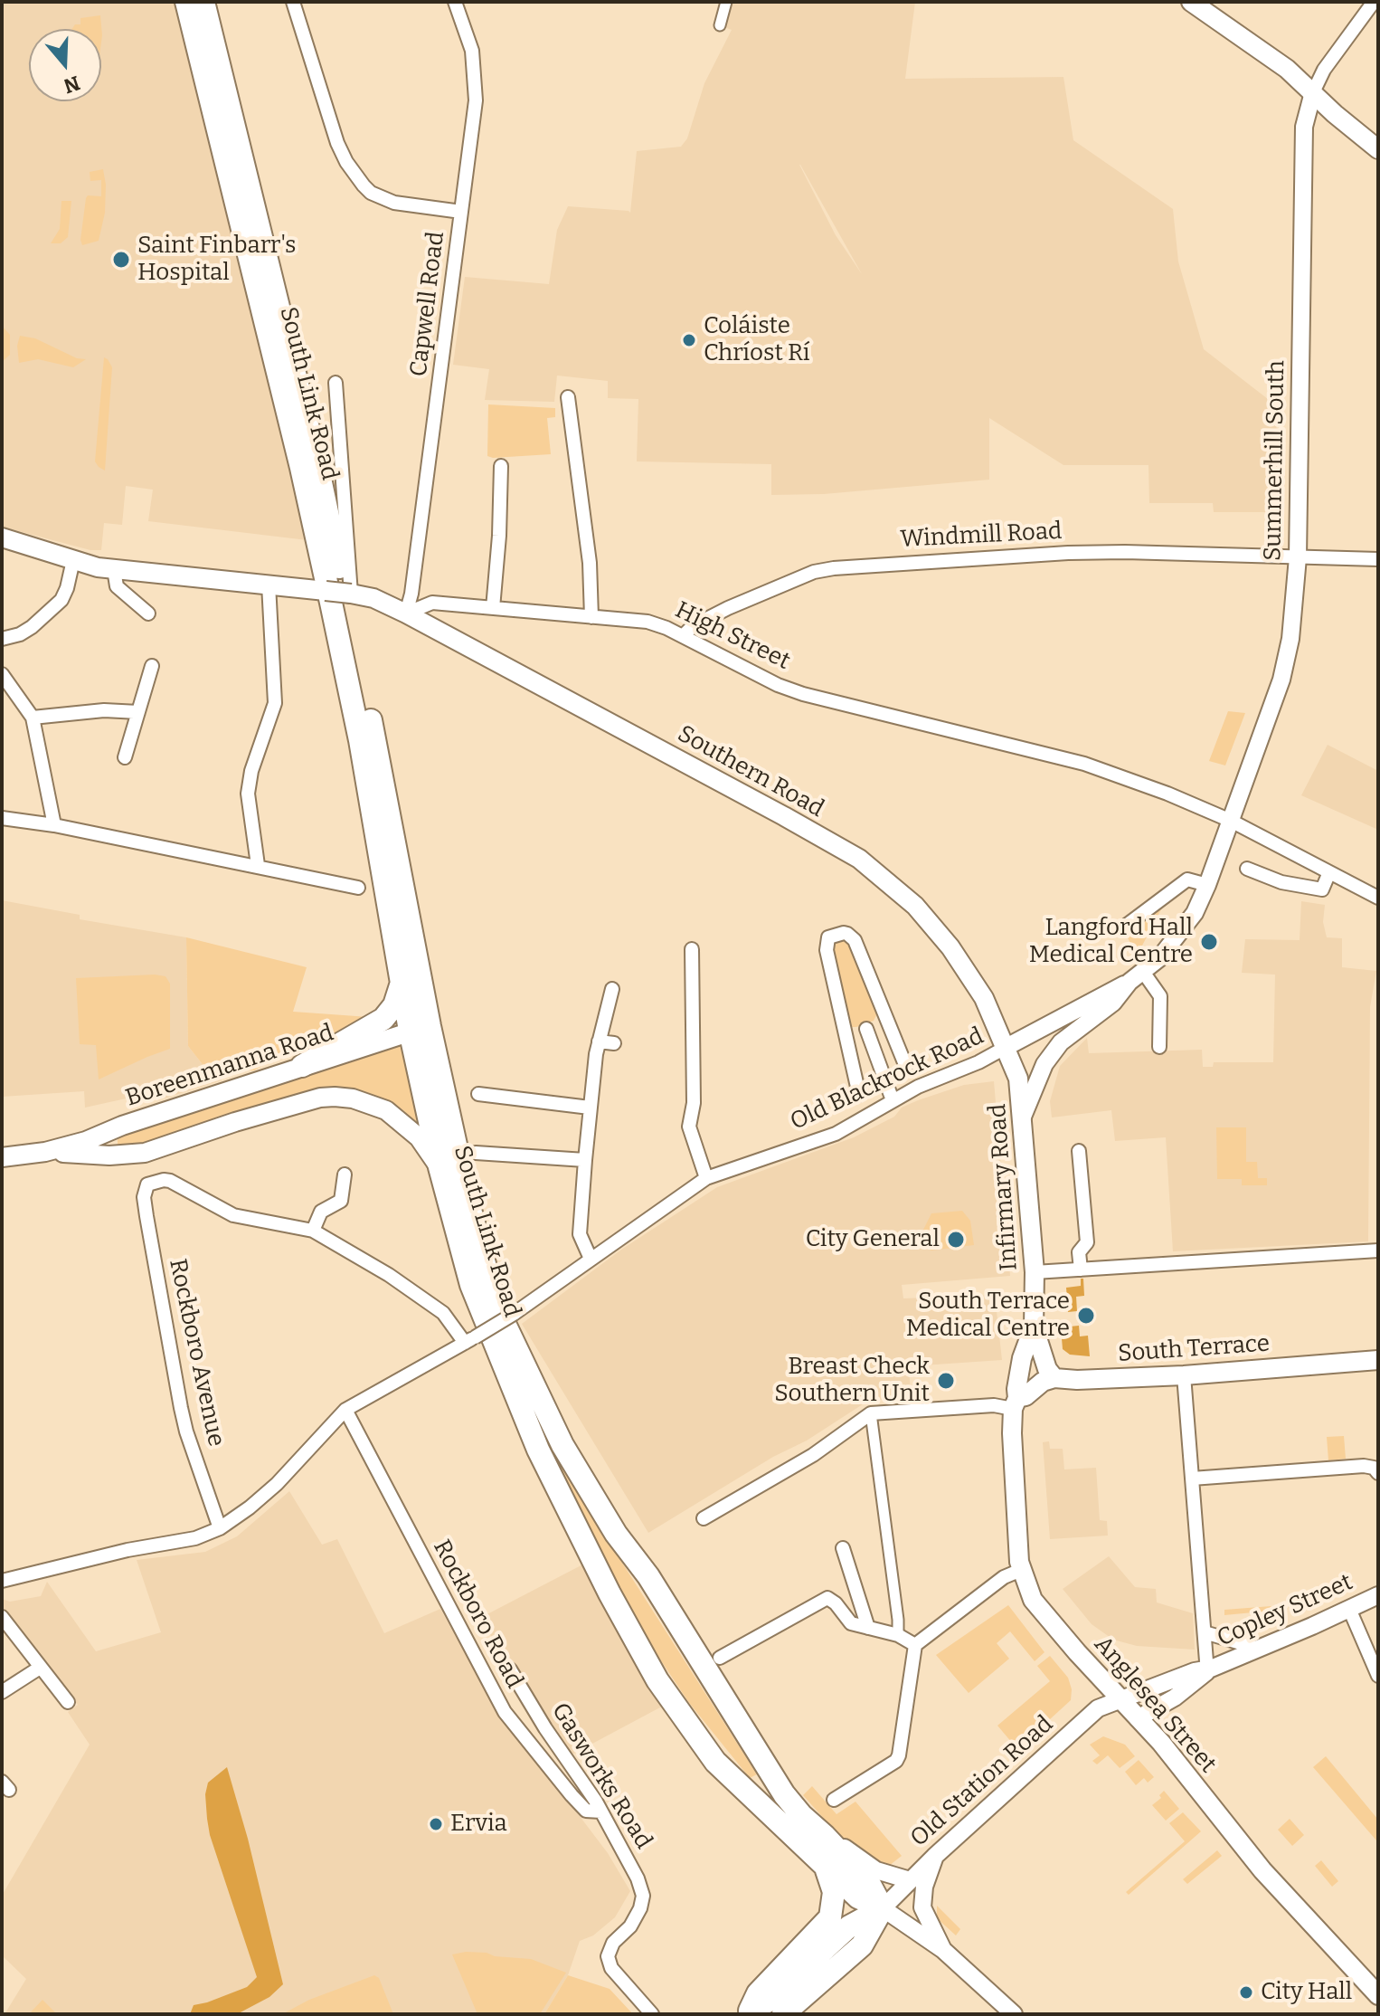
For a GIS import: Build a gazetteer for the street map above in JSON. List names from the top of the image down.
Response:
{
  "streets": {
    "highway": ["South Link Road"],
    "main road": [
      "Southern Road",
      "Boreenmanna Road",
      "Infirmary Road",
      "South Terrace",
      "Anglesea Street"
    ],
    "street": [
      "Capwell Road",
      "Summerhill South",
      "Windmill Road",
      "High Street",
      "Old Blackrock Road",
      "Rockboro Avenue",
      "Copley Street",
      "Rockboro Road",
      "Gasworks Road",
      "Old Station Road"
    ]
  },
  "crossings": [
    ["Capwell Road", "High Street"],
    ["Capwell Road", "Southern Road"],
    ["South Link Road", "Boreenmanna Road"],
    ["South Link Road", "Old Station Road"],
    ["Summerhill South", "Windmill Road"],
    ["Summerhill South", "High Street"],
    ["Windmill Road", "High Street"],
    ["High Street", "Southern Road"],
    ["Southern Road", "Old Blackrock Road"],
    ["Southern Road", "Infirmary Road"],
    ["Old Blackrock Road", "Infirmary Road"],
    ["Old Blackrock Road", "Rockboro Avenue"],
    ["Old Blackrock Road", "Rockboro Road"],
    ["Infirmary Road", "South Terrace"],
    ["Infirmary Road", "Anglesea Street"],
    ["Copley Street", "Old Station Road"],
    ["Rockboro Road", "Gasworks Road"],
    ["Anglesea Street", "Old Station Road"]
  ],
  "places": [
    "Saint Finbarr's Hospital",
    "Coláiste Chríost Rí",
    "Langford Hall Medical Centre",
    "City General",
    "South Terrace Medical Centre",
    "Breast Check Southern Unit",
    "Ervia",
    "City Hall"
  ],
  "north": "bottom"
}
